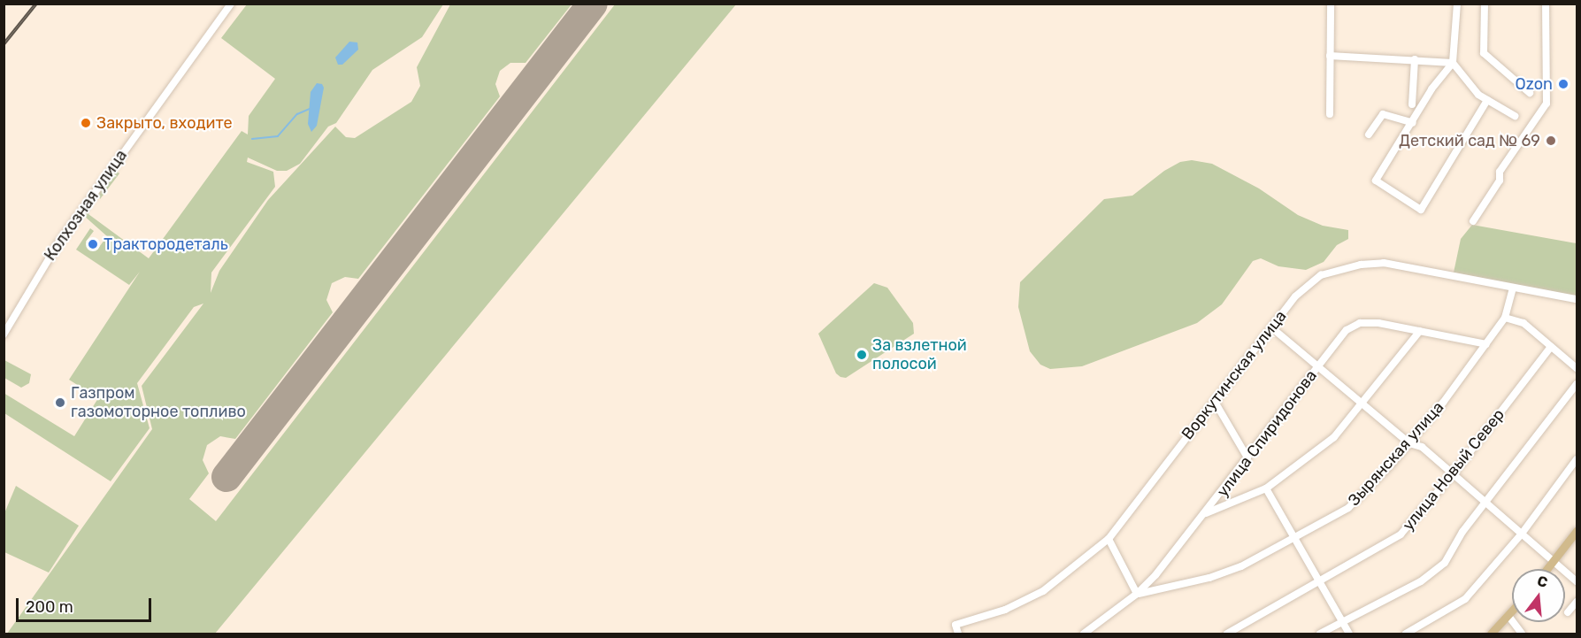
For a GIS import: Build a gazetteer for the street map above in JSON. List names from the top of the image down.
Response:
{
  "streets": {
    "street": [
      "Колхозная улица",
      "Воркутинская улица",
      "улица Спиридонова",
      "Зырянская улица",
      "улица Новый Север"
    ]
  },
  "crossings": [
    ["Воркутинская улица", "Зырянская улица"],
    ["улица Спиридонова", "Зырянская улица"]
  ],
  "places": [
    "Ozon",
    "Закрыто, входите",
    "Детский сад № 69",
    "Трактородеталь",
    "За взлетной полосой",
    "Газпром газомоторное топливо"
  ],
  "scale_bar": "200 m",
  "north": "top"
}
